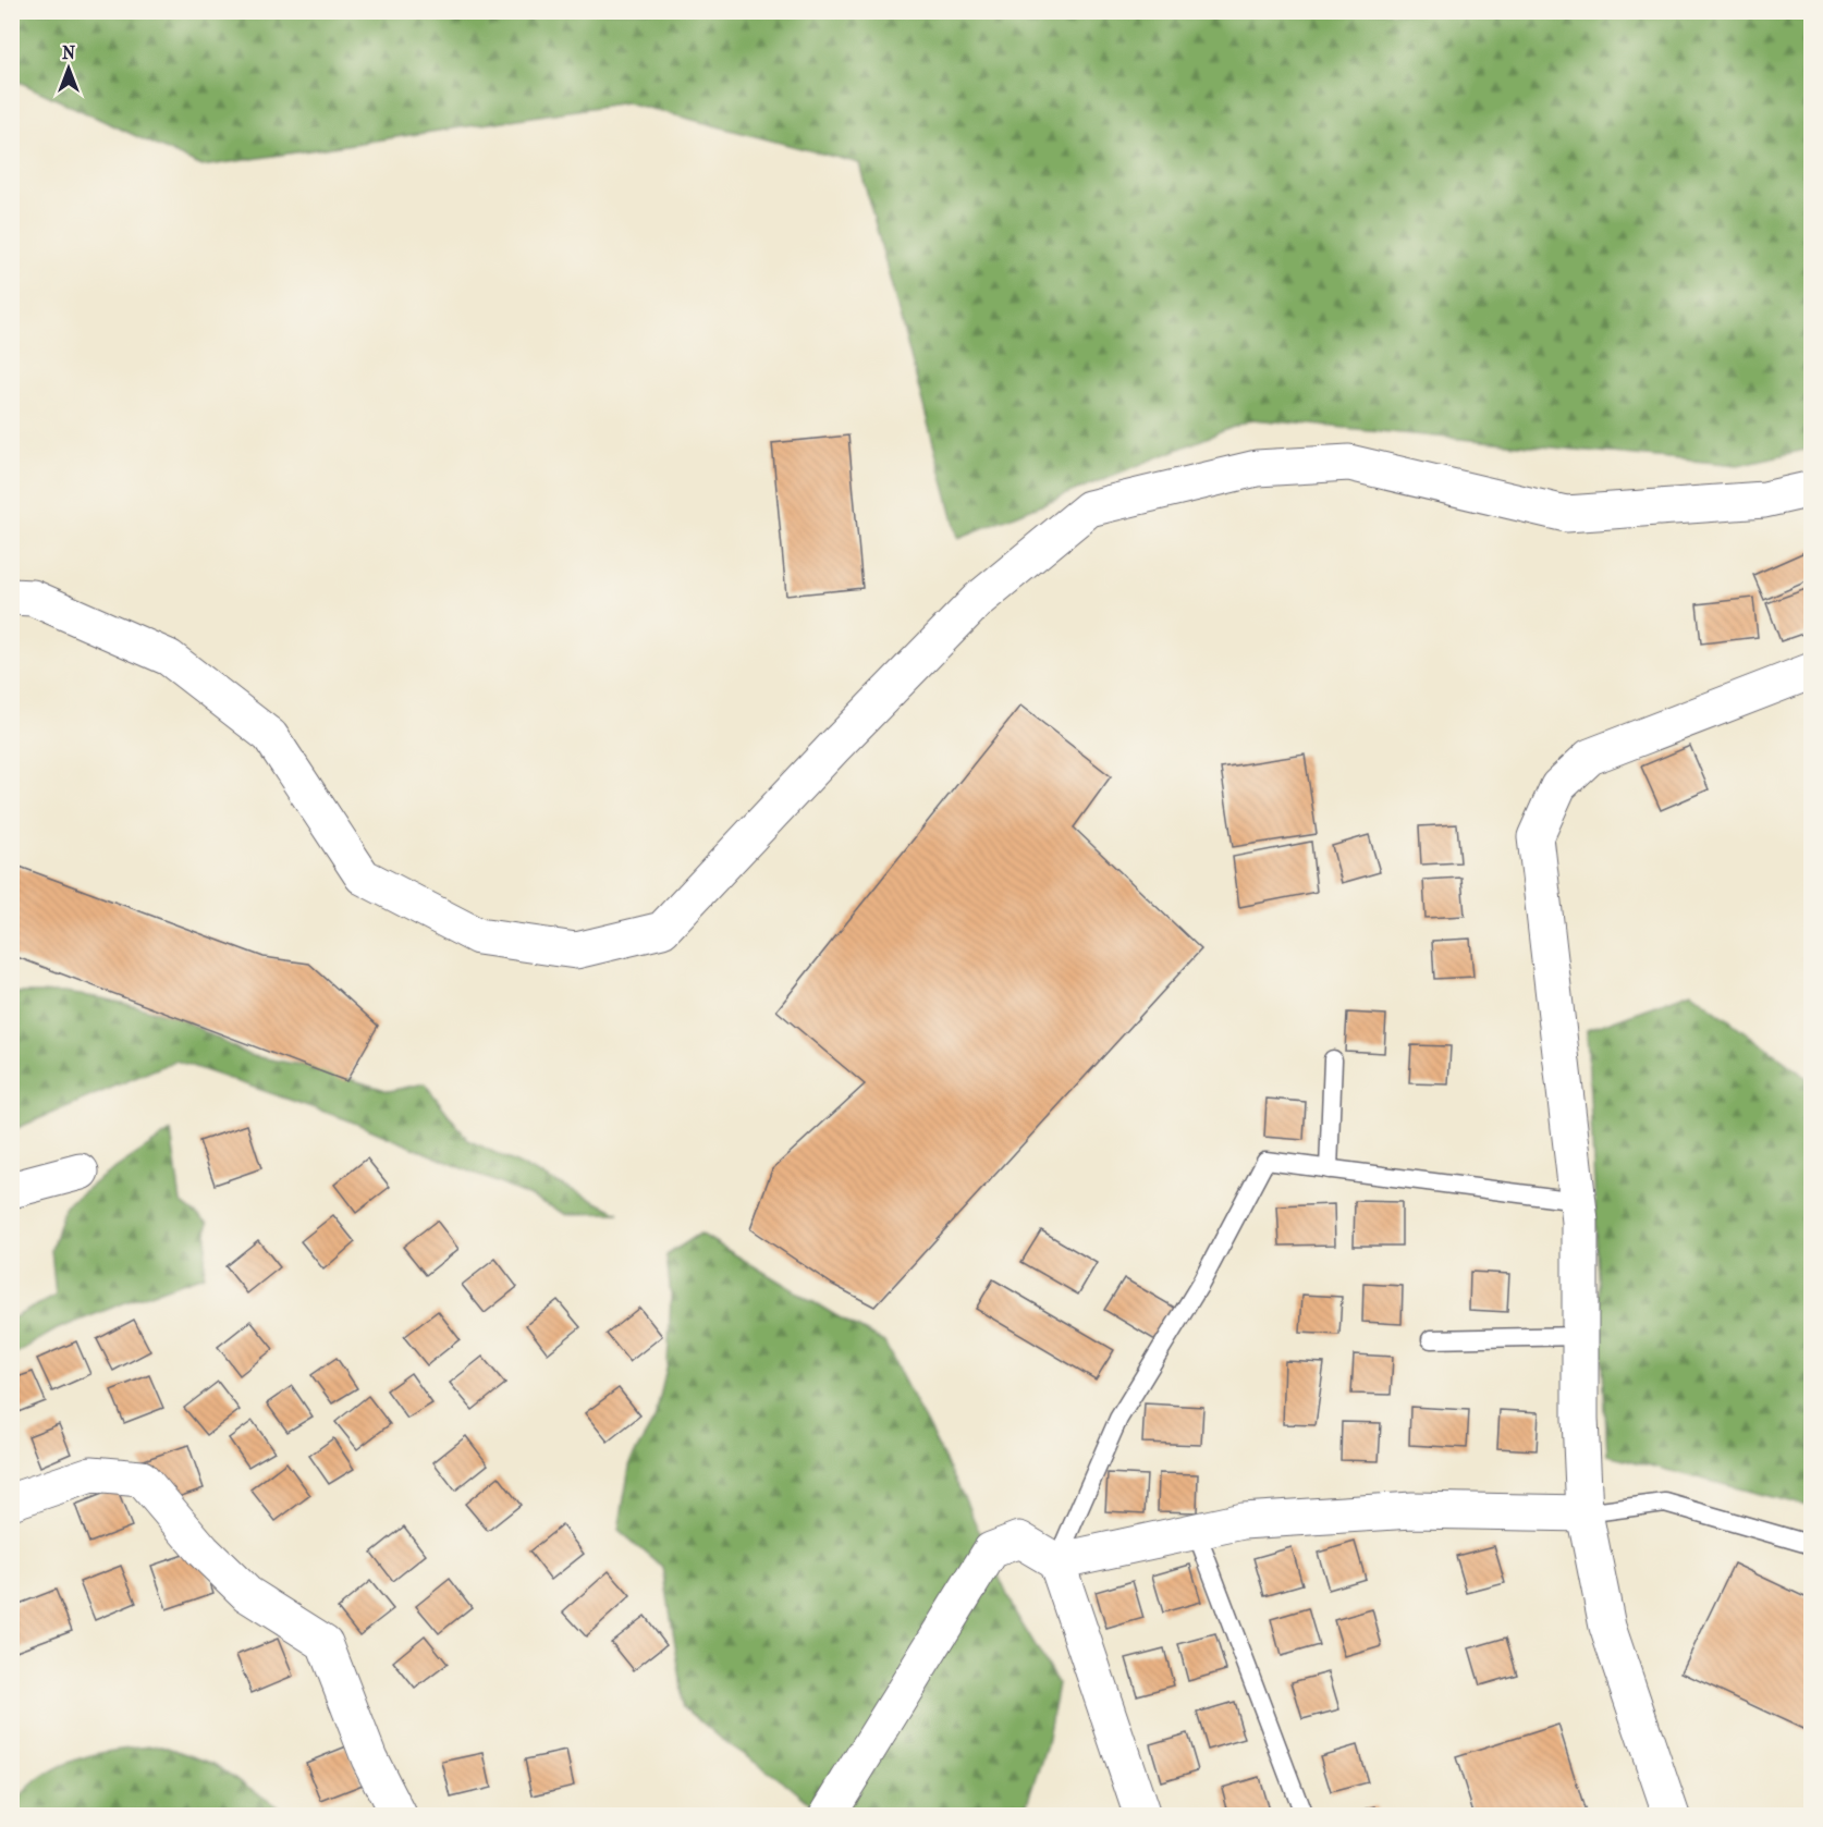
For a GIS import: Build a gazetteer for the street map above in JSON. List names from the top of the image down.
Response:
{
  "north": "top"
}
